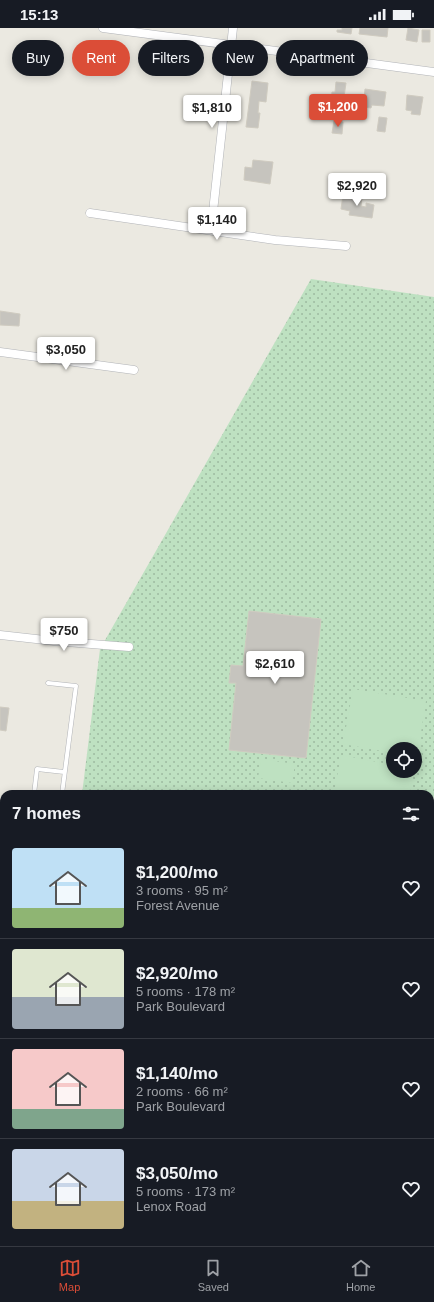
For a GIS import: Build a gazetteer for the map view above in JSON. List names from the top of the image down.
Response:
{
  "page": {
    "status": "15:13",
    "chip": [
      "Buy",
      "Rent",
      "Filters",
      "New",
      "Apartment"
    ],
    "price": [
      "$1,200",
      "$1,810",
      "$2,920",
      "$1,140",
      "$3,050",
      "$750",
      "$2,610"
    ],
    "heading": "7 homes",
    "list": [
      {
        "name": "$1,200/mo",
        "note": "3 rooms · 95 m² · Forest Avenue"
      },
      {
        "name": "$2,920/mo",
        "note": "5 rooms · 178 m² · Park Boulevard"
      },
      {
        "name": "$1,140/mo",
        "note": "2 rooms · 66 m² · Park Boulevard"
      },
      {
        "name": "$3,050/mo",
        "note": "5 rooms · 173 m² · Lenox Road"
      }
    ],
    "tabs": ["Map", "Saved", "Home"]
  }
}
